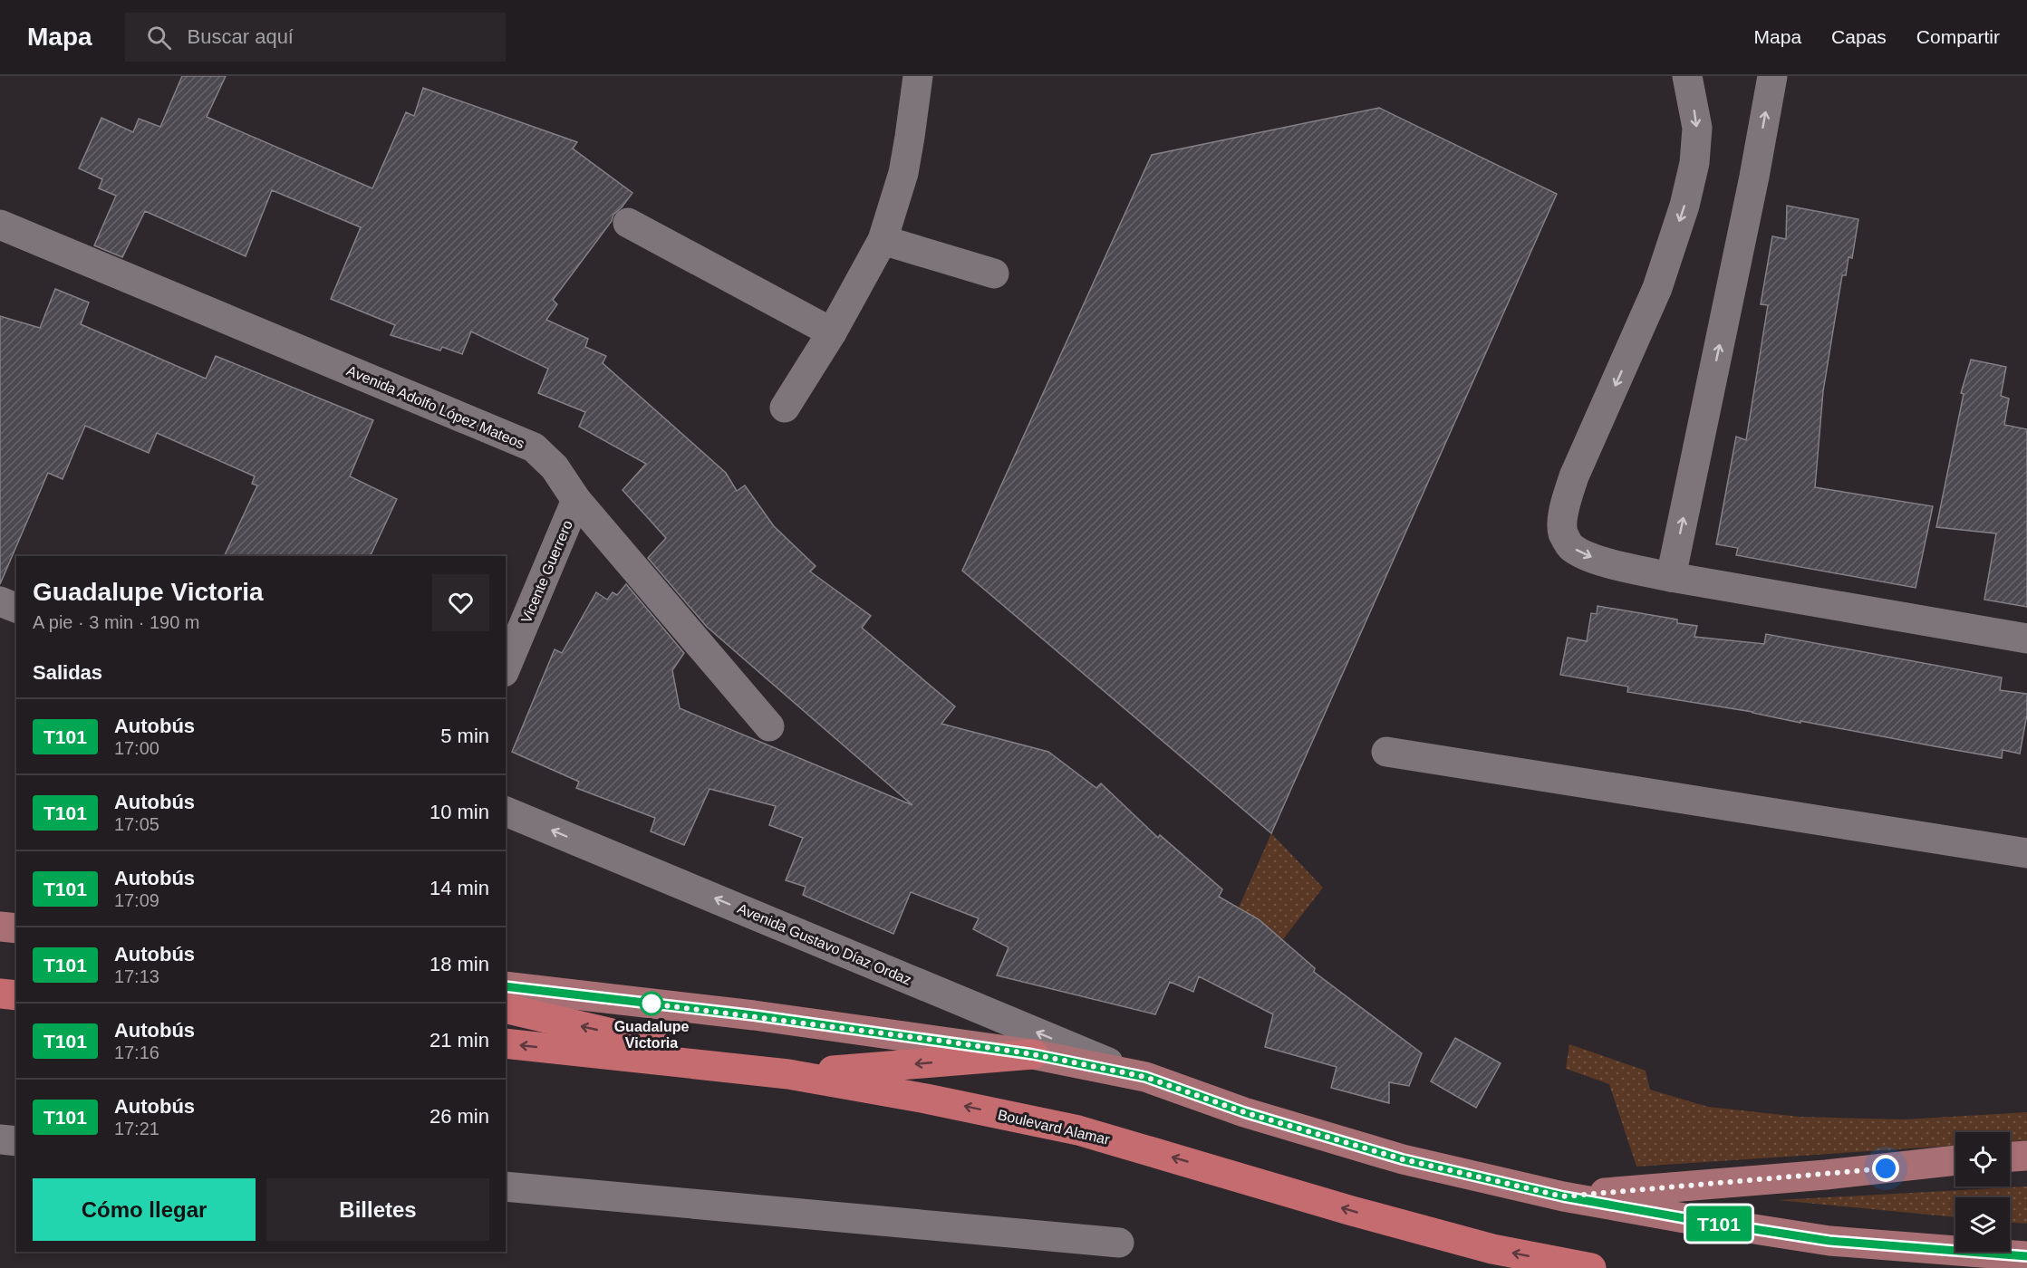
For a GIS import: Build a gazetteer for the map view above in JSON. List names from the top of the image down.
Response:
{
  "streets": {
    "highway": ["Boulevard Alamar"],
    "street": ["Avenida Adolfo López Mateos", "Vicente Guerrero", "Avenida Gustavo Díaz Ordaz"]
  },
  "crossings": [
    ["Avenida Adolfo López Mateos", "Vicente Guerrero"]
  ],
  "places": ["Guadalupe Victoria"],
  "lines": ["bus line T101"],
  "page": {
    "header": "Mapa",
    "search": "Buscar aquí",
    "nav": ["Mapa", "Capas", "Compartir"],
    "on_map": "T101",
    "heading": [
      ["Guadalupe Victoria", "A pie · 3 min · 190 m"],
      "Salidas"
    ],
    "list": [
      {
        "mark": "T101",
        "name": "Autobús",
        "note": "17:00",
        "value": "5 min"
      },
      {
        "mark": "T101",
        "name": "Autobús",
        "note": "17:05",
        "value": "10 min"
      },
      {
        "mark": "T101",
        "name": "Autobús",
        "note": "17:09",
        "value": "14 min"
      },
      {
        "mark": "T101",
        "name": "Autobús",
        "note": "17:13",
        "value": "18 min"
      },
      {
        "mark": "T101",
        "name": "Autobús",
        "note": "17:16",
        "value": "21 min"
      },
      {
        "mark": "T101",
        "name": "Autobús",
        "note": "17:21",
        "value": "26 min"
      }
    ],
    "buttons": ["Cómo llegar", "Billetes"]
  }
}
